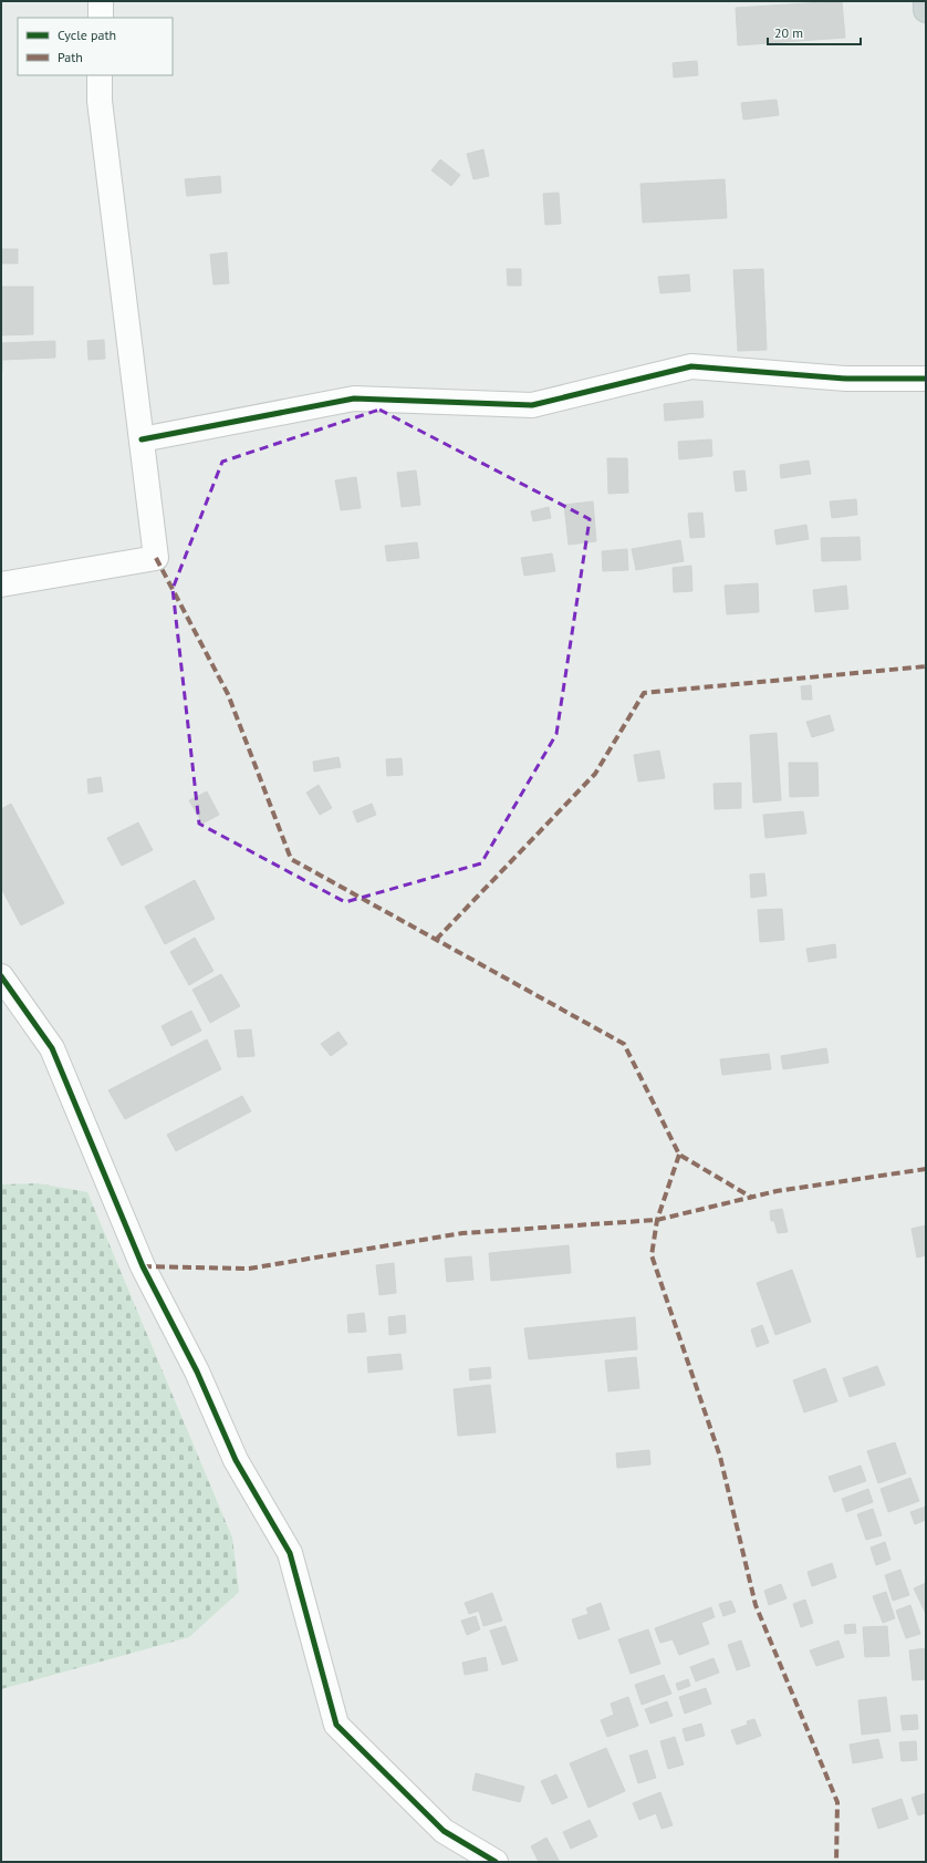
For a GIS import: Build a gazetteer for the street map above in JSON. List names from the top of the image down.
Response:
{
  "legend": ["Cycle path", "Path"],
  "scale_bar": "20 m"
}
